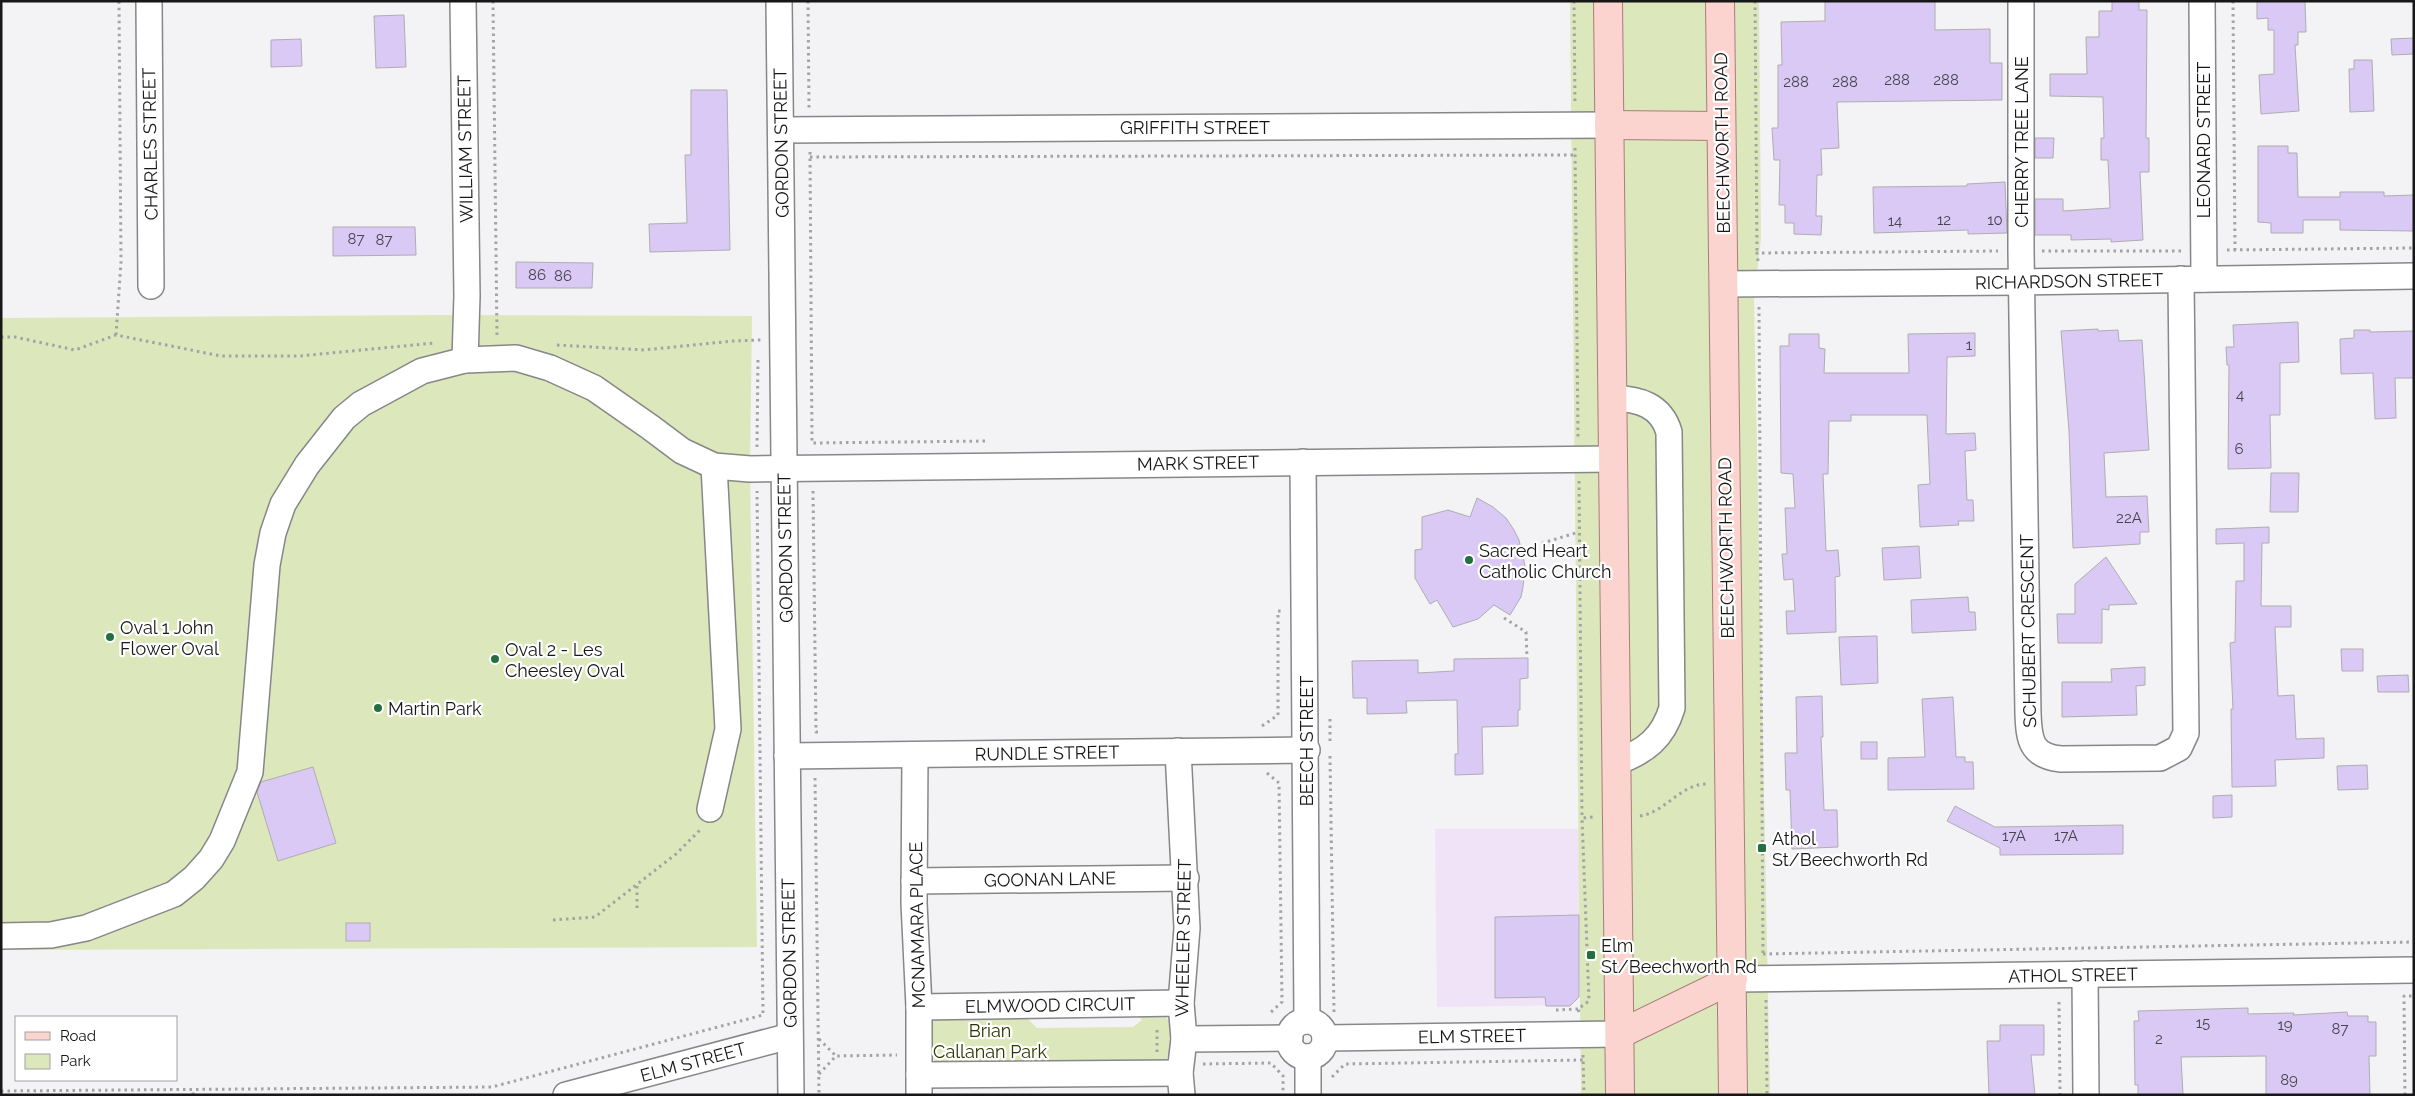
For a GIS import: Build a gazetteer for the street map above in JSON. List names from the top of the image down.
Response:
{
  "streets": {
    "main road": ["BEECHWORTH ROAD"],
    "street": [
      "GRIFFITH STREET",
      "LEONARD STREET",
      "CHERRY TREE LANE",
      "GORDON STREET",
      "CHARLES STREET",
      "WILLIAM STREET",
      "RICHARDSON STREET",
      "MARK STREET",
      "SCHUBERT CRESCENT",
      "BEECH STREET",
      "RUNDLE STREET",
      "GOONAN LANE",
      "MCNAMARA PLACE",
      "WHEELER STREET",
      "ATHOL STREET",
      "ELMWOOD CIRCUIT",
      "ELM STREET"
    ]
  },
  "crossings": [
    ["GRIFFITH STREET", "GORDON STREET"],
    ["LEONARD STREET", "RICHARDSON STREET"],
    ["LEONARD STREET", "SCHUBERT CRESCENT"],
    ["CHERRY TREE LANE", "RICHARDSON STREET"],
    ["CHERRY TREE LANE", "SCHUBERT CRESCENT"],
    ["GORDON STREET", "MARK STREET"],
    ["GORDON STREET", "RUNDLE STREET"],
    ["GORDON STREET", "ELM STREET"],
    ["BEECHWORTH ROAD", "RICHARDSON STREET"],
    ["BEECHWORTH ROAD", "ATHOL STREET"],
    ["RICHARDSON STREET", "SCHUBERT CRESCENT"],
    ["MARK STREET", "BEECH STREET"],
    ["BEECH STREET", "RUNDLE STREET"],
    ["BEECH STREET", "ELM STREET"],
    ["RUNDLE STREET", "MCNAMARA PLACE"],
    ["RUNDLE STREET", "WHEELER STREET"],
    ["GOONAN LANE", "MCNAMARA PLACE"],
    ["GOONAN LANE", "WHEELER STREET"],
    ["MCNAMARA PLACE", "ELMWOOD CIRCUIT"],
    ["WHEELER STREET", "ELMWOOD CIRCUIT"]
  ],
  "parks": ["Brian Callanan Park"],
  "places": {
    "other": [
      "Sacred Heart Catholic Church",
      "Oval 1 John Flower Oval",
      "Oval 2 - Les Cheesley Oval",
      "Martin Park"
    ],
    "transit": ["Athol St/Beechworth Rd", "Elm St/Beechworth Rd"]
  },
  "house_numbers": [
    "288",
    "288",
    "288",
    "288",
    "12",
    "10",
    "14",
    "87",
    "87",
    "86",
    "86",
    "1",
    "4",
    "6",
    "22A",
    "17A",
    "17A",
    "15",
    "19",
    "87",
    "2",
    "89"
  ],
  "legend": ["Road", "Park"]
}
